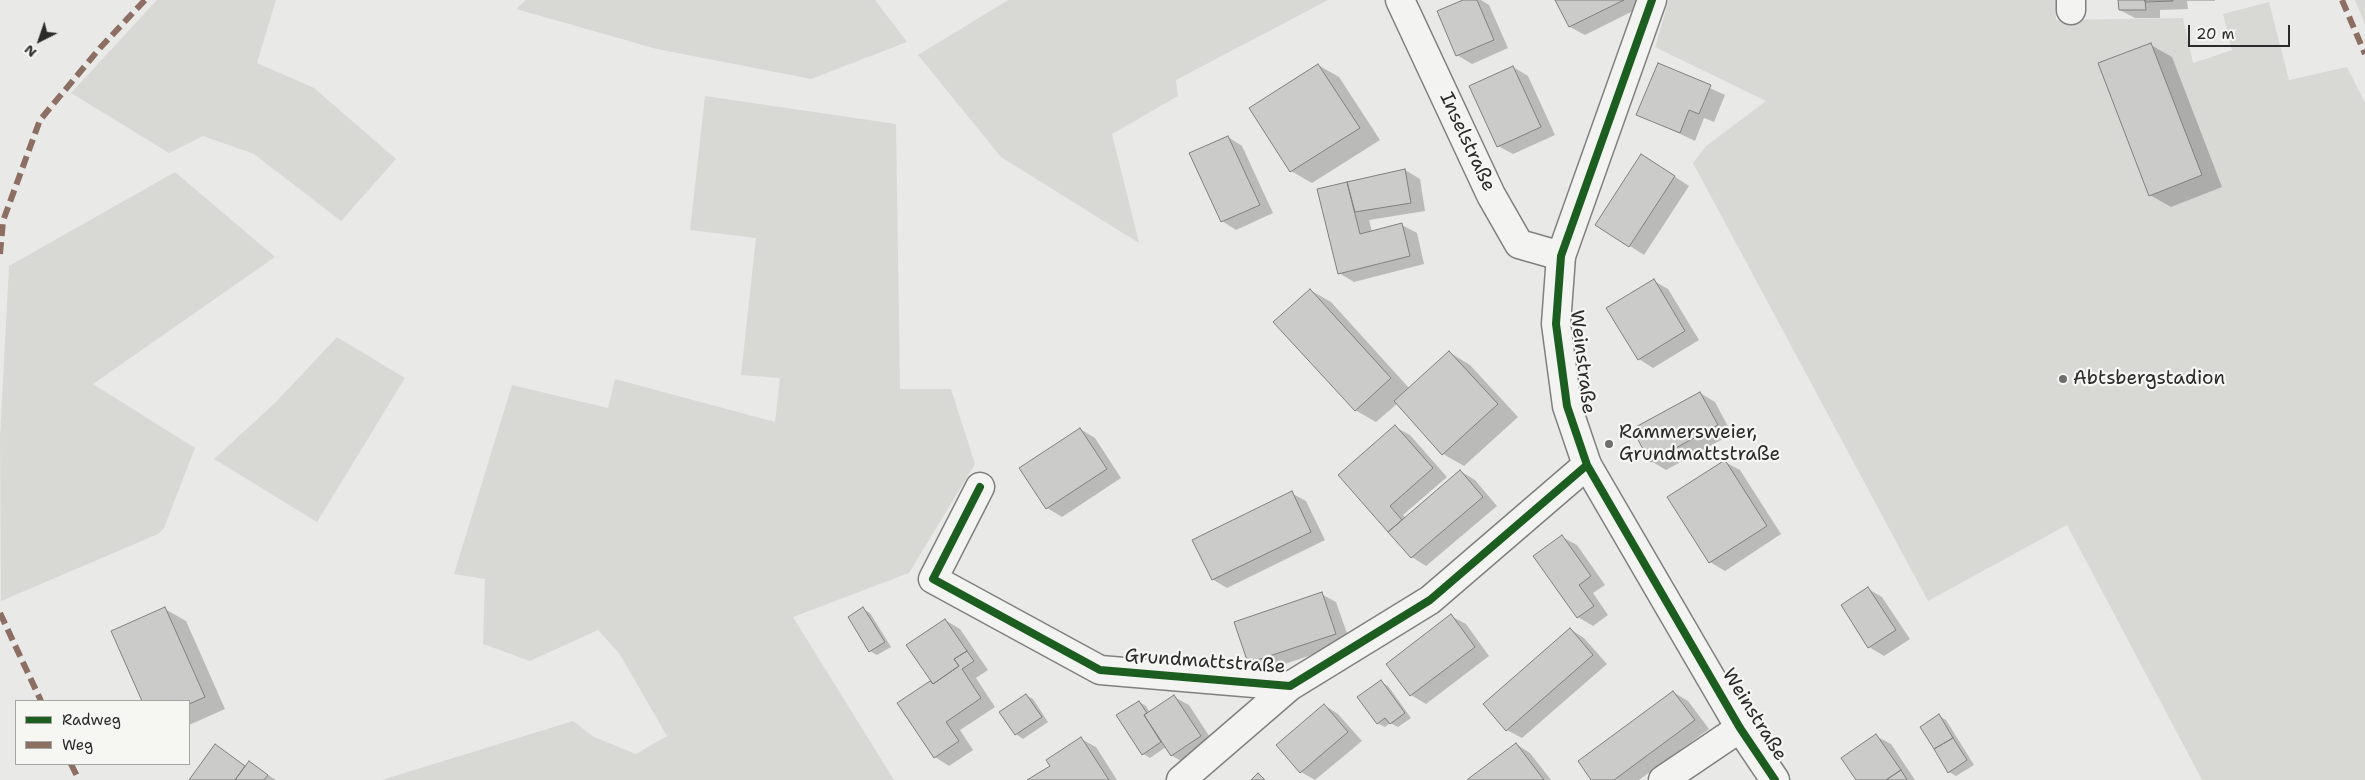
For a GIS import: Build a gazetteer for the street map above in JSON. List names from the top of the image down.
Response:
{
  "streets": {
    "street": ["Inselstraße", "Weinstraße", "Grundmattstraße"]
  },
  "crossings": [
    ["Inselstraße", "Weinstraße"],
    ["Weinstraße", "Grundmattstraße"]
  ],
  "places": ["Abtsbergstadion", "Rammersweier, Grundmattstraße"],
  "legend": ["Radweg", "Weg"],
  "scale_bar": "20 m",
  "north": "bottom left"
}
